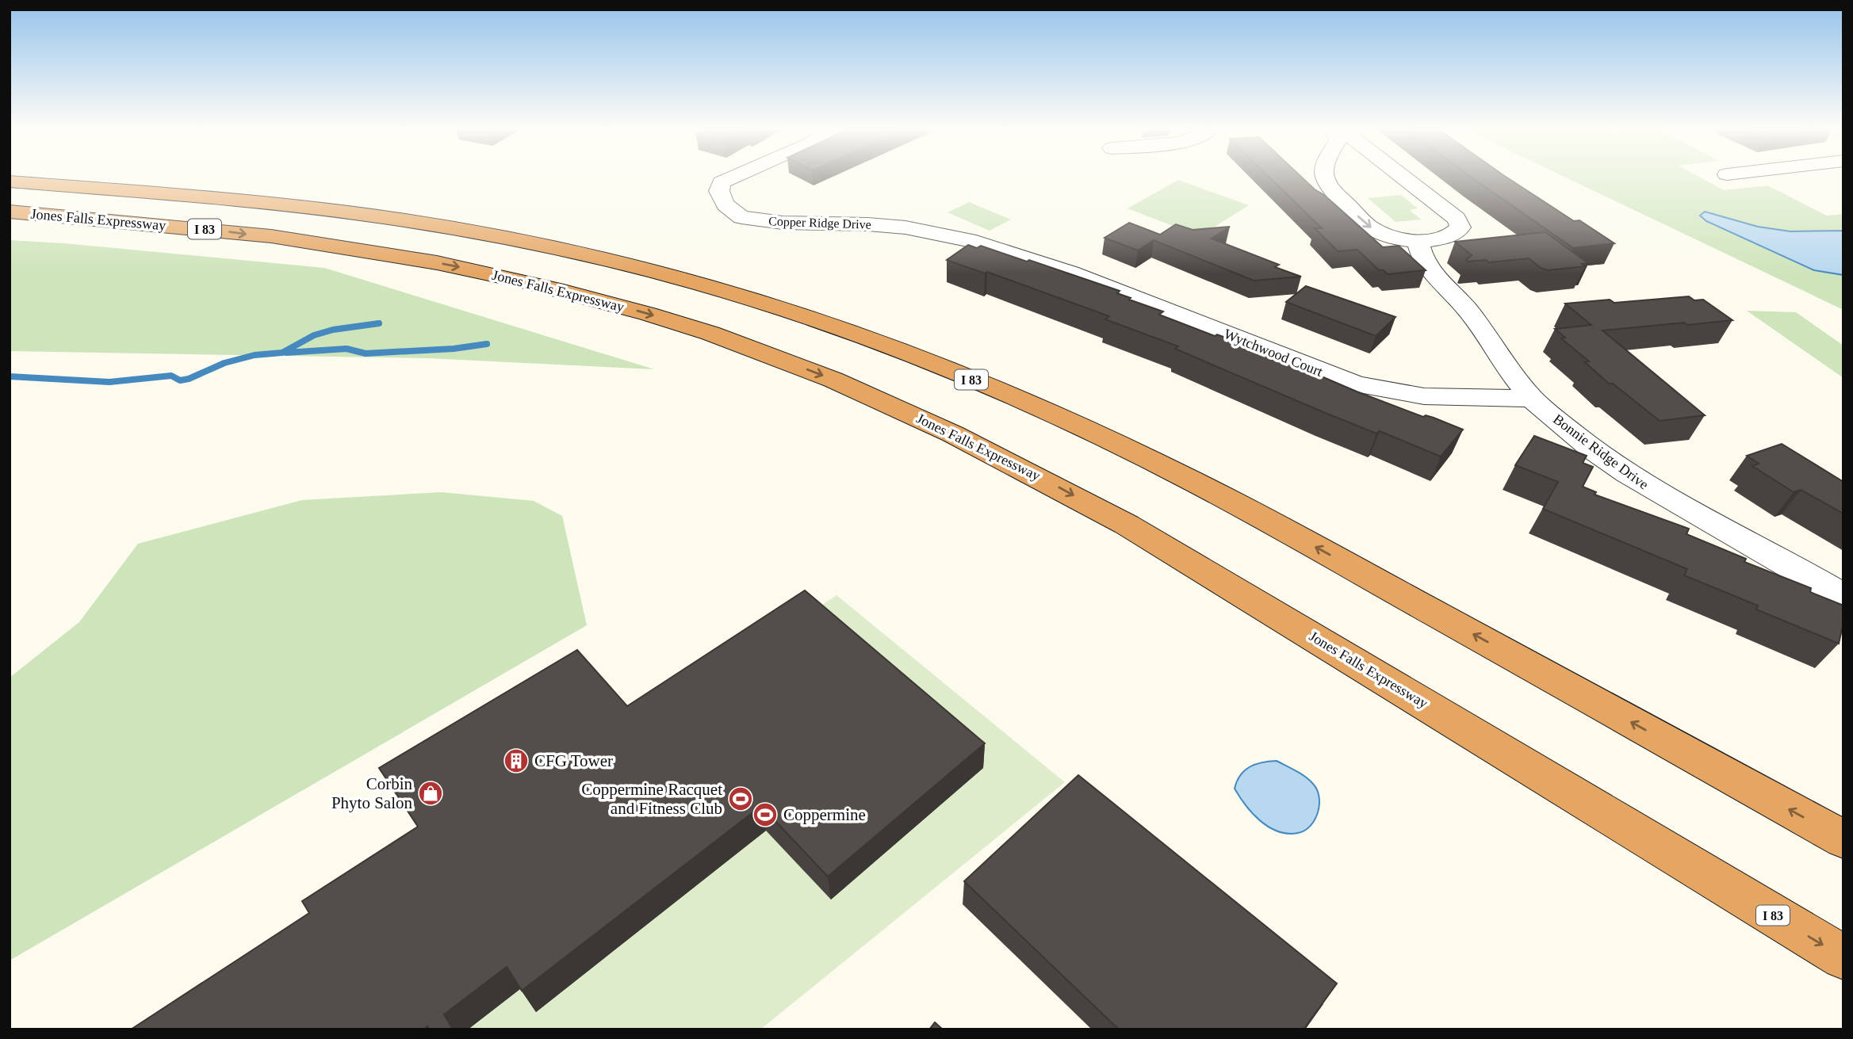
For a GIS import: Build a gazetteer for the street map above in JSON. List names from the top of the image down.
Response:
{
  "streets": {
    "highway": ["Jones Falls Expressway", "I 83"],
    "street": ["Copper Ridge Drive", "Wytchwood Court", "Bonnie Ridge Drive"]
  },
  "crossings": [
    ["Copper Ridge Drive", "Wytchwood Court"],
    ["Wytchwood Court", "Bonnie Ridge Drive"]
  ],
  "places": {
    "building": ["CFG Tower"],
    "shop": ["Corbin Phyto Salon"],
    "sports": ["Coppermine Racquet and Fitness Club", "Coppermine"]
  }
}
